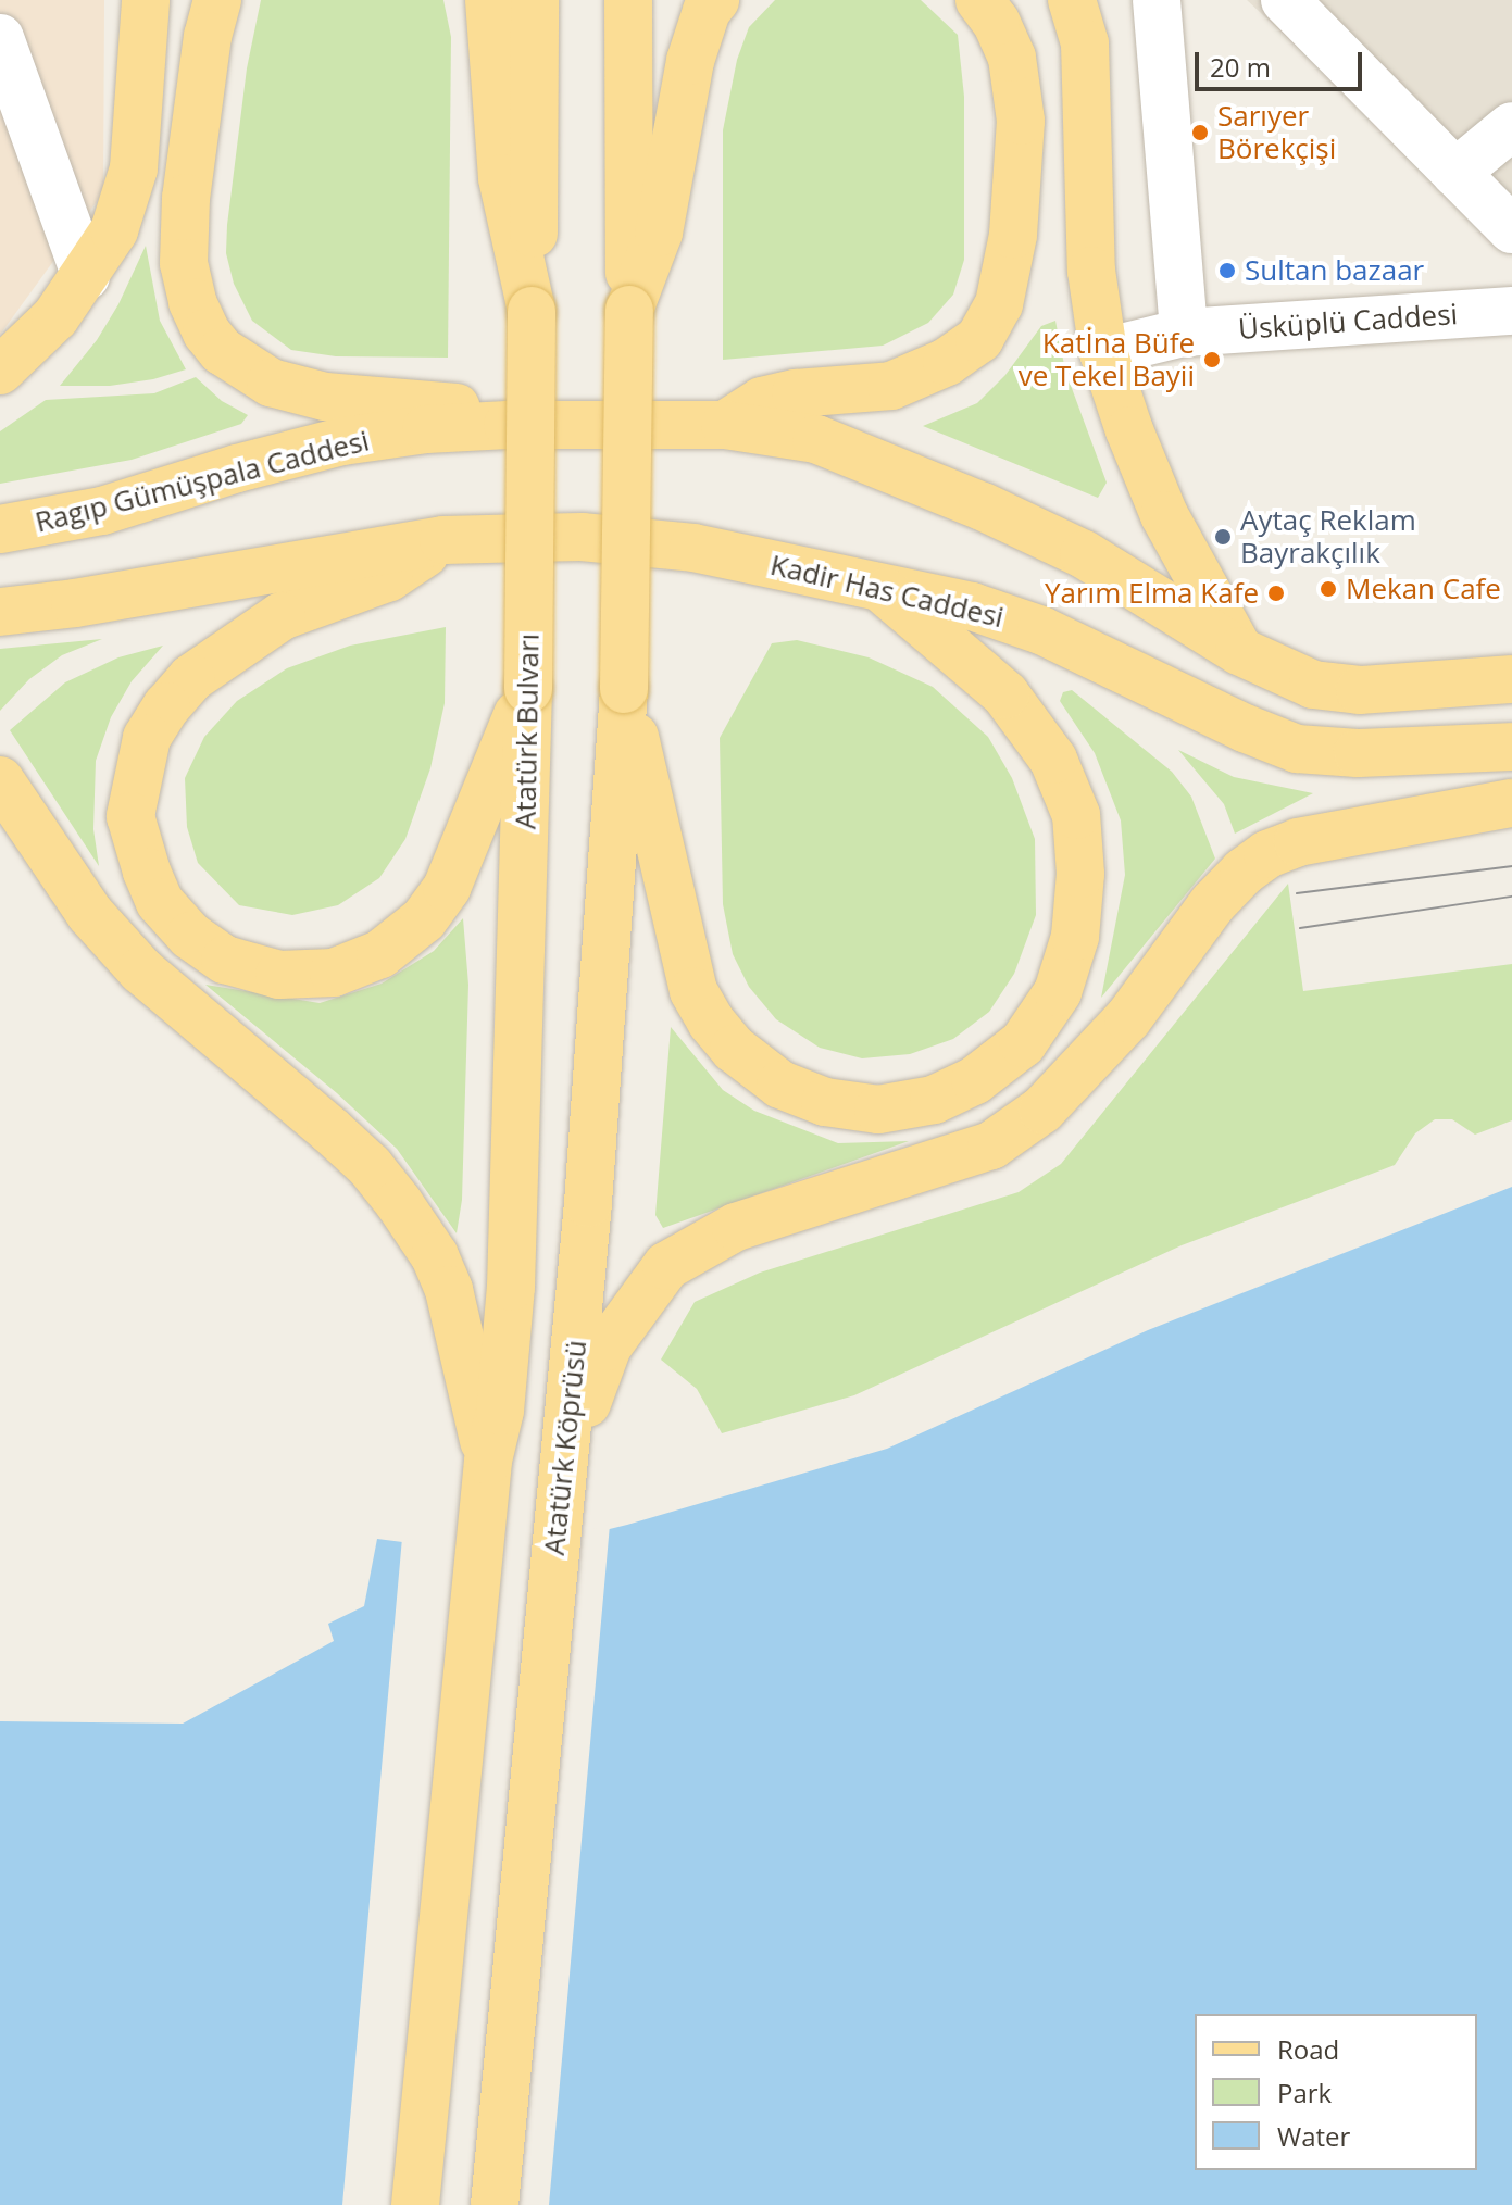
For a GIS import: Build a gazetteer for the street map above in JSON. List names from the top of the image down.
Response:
{
  "streets": {
    "main road": [
      "Ragıp Gümüşpala Caddesi",
      "Kadir Has Caddesi",
      "Atatürk Bulvarı",
      "Atatürk Köprüsü"
    ],
    "street": ["Üsküplü Caddesi"]
  },
  "places": [
    "Sarıyer Börekçişi",
    "Sultan bazaar",
    "Katİna Büfe ve Tekel Bayii",
    "Aytaç Reklam Bayrakçılık",
    "Mekan Cafe",
    "Yarım Elma Kafe"
  ],
  "legend": ["Road", "Park", "Water"],
  "scale_bar": "20 m"
}
